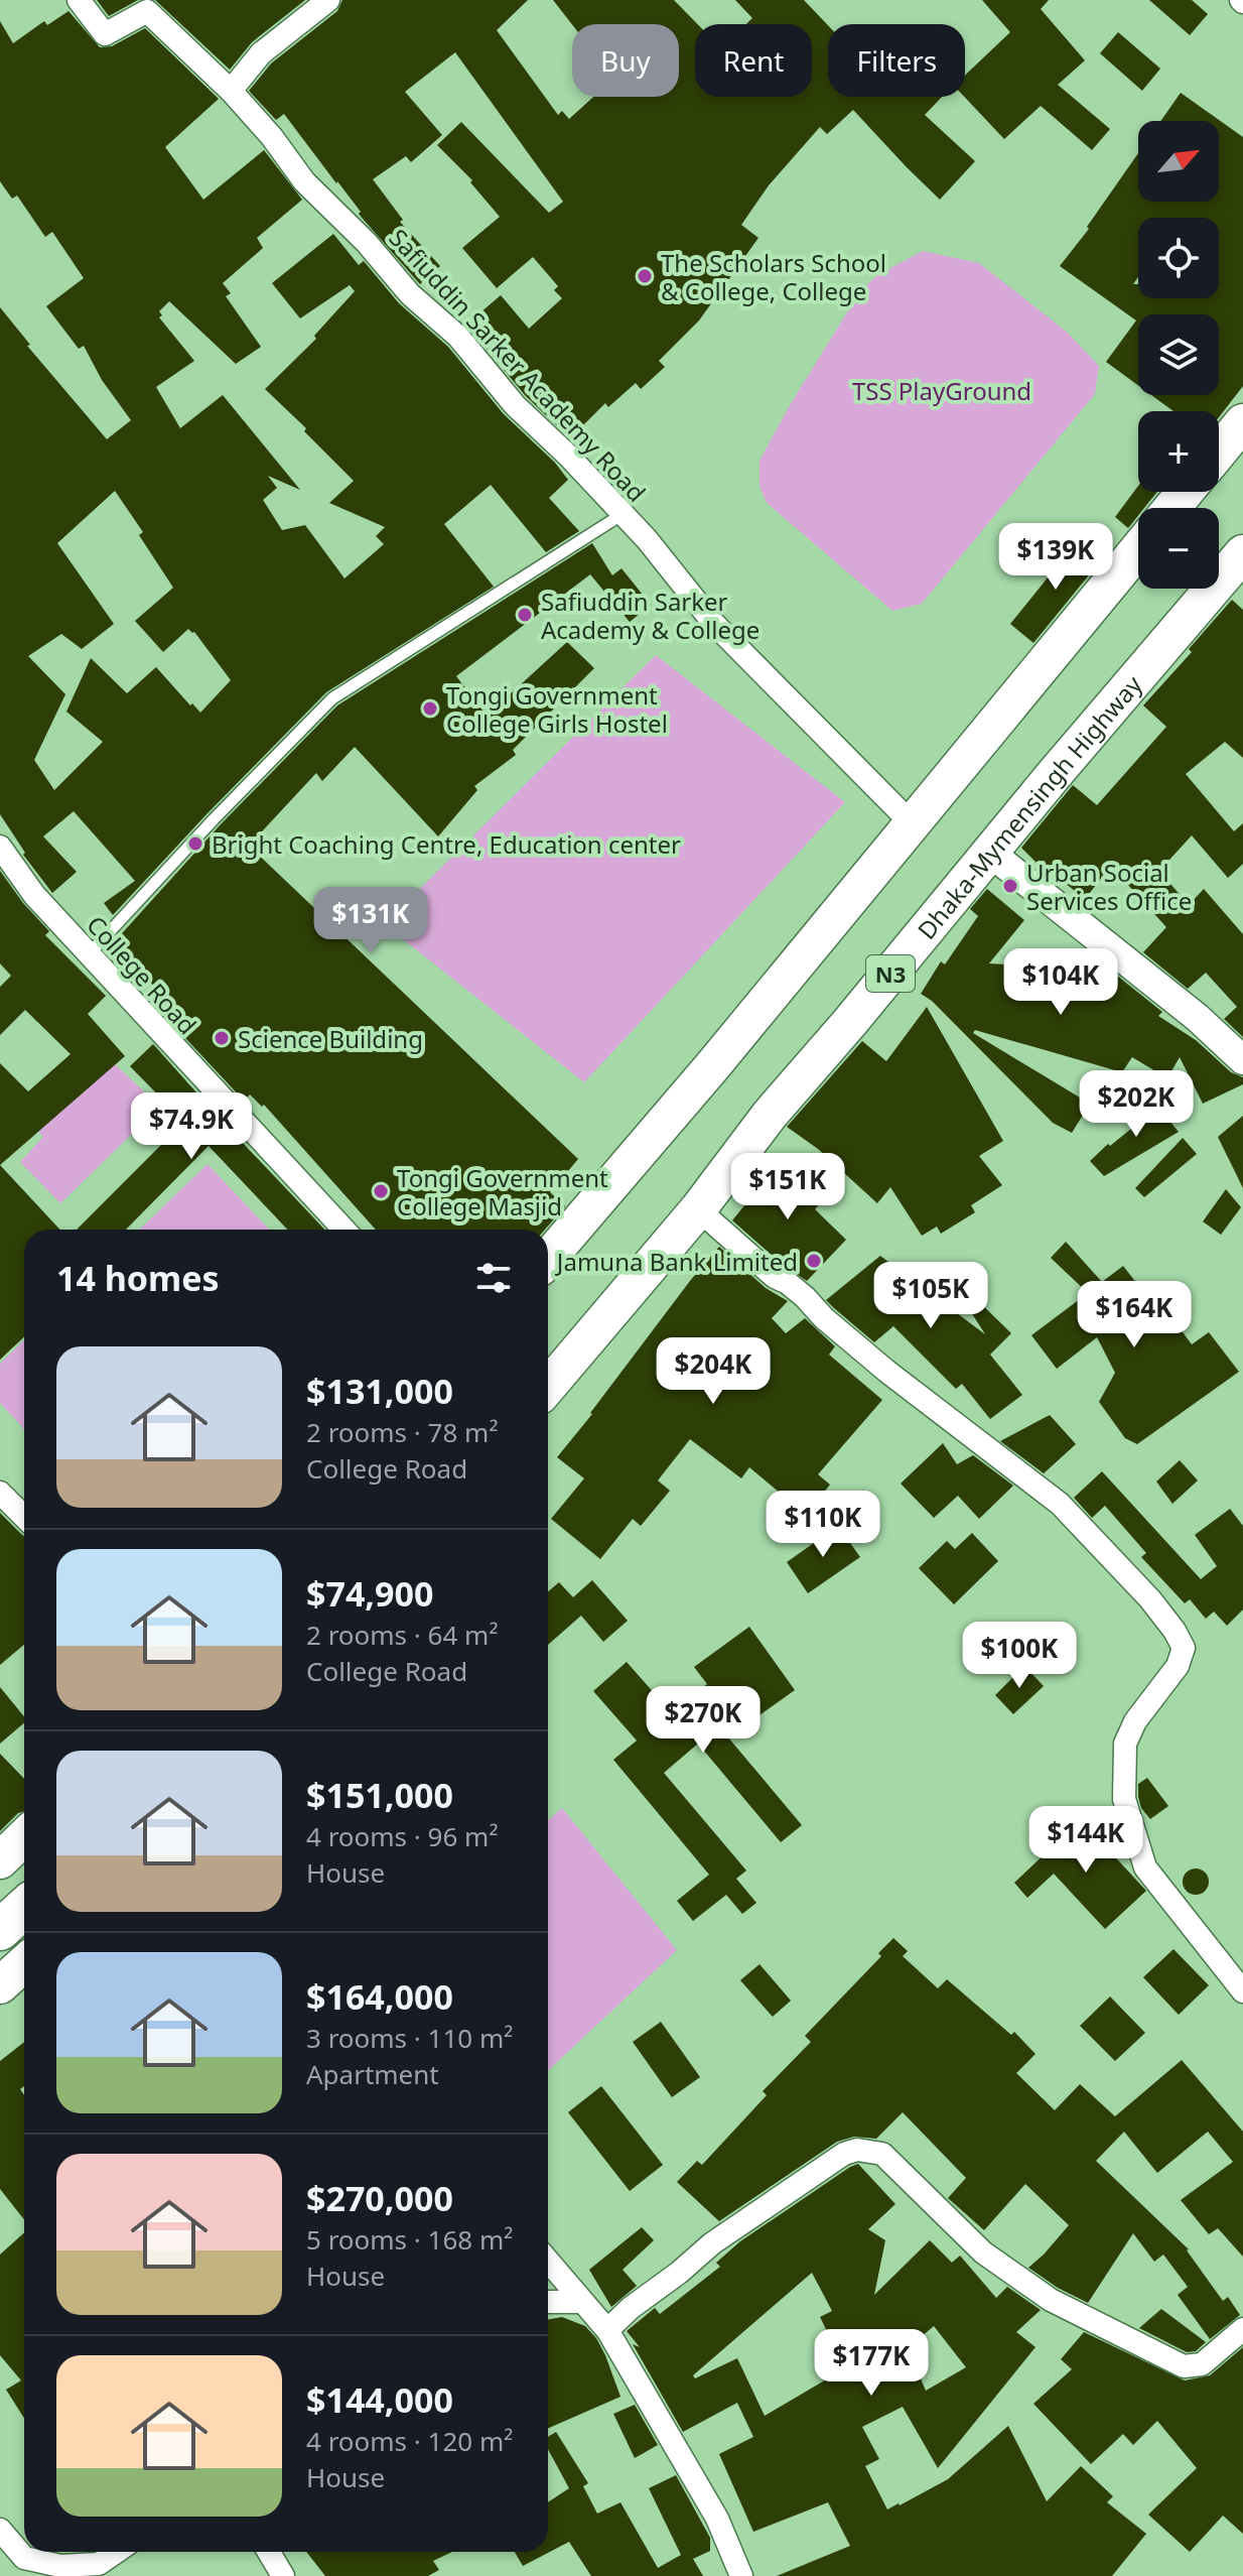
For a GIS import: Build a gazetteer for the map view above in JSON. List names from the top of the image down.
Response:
{
  "streets": {
    "highway": ["Dhaka-Mymensingh Highway", "N3"],
    "street": ["Safiuddin Sarker Academy Road", "College Road"]
  },
  "parks": ["TSS PlayGround"],
  "places": [
    "The Scholars School & College, College",
    "Safiuddin Sarker Academy & College",
    "Tongi Government College Girls Hostel",
    "Bright Coaching Centre, Education center",
    "Urban Social Services Office",
    "Science Building",
    "Tongi Government College Masjid",
    "Jamuna Bank Limited"
  ],
  "north": "top right",
  "page": {
    "chip": ["Buy", "Rent", "Filters"],
    "map_buttons": ["+", "−"],
    "price": [
      "$139K",
      "$131K",
      "$104K",
      "$202K",
      "$74.9K",
      "$151K",
      "$105K",
      "$164K",
      "$204K",
      "$110K",
      "$100K",
      "$270K",
      "$144K",
      "$177K"
    ],
    "heading": "14 homes",
    "list": [
      {
        "name": "$131,000",
        "note": "2 rooms · 78 m² · College Road"
      },
      {
        "name": "$74,900",
        "note": "2 rooms · 64 m² · College Road"
      },
      {
        "name": "$151,000",
        "note": "4 rooms · 96 m² · House"
      },
      {
        "name": "$164,000",
        "note": "3 rooms · 110 m² · Apartment"
      },
      {
        "name": "$270,000",
        "note": "5 rooms · 168 m² · House"
      },
      {
        "name": "$144,000",
        "note": "4 rooms · 120 m² · House"
      }
    ]
  }
}
